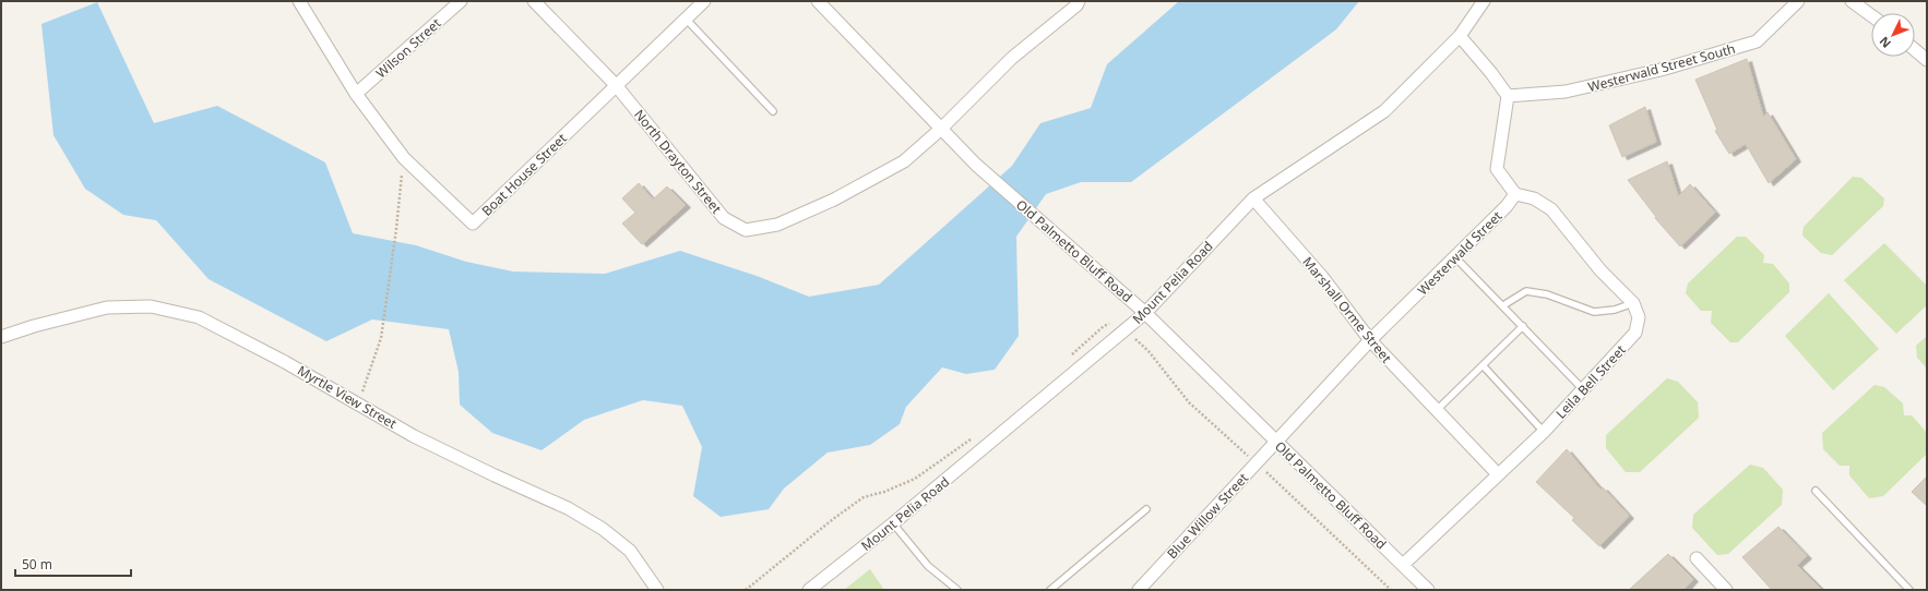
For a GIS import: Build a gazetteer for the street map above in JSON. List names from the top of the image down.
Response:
{
  "streets": {
    "street": [
      "Wilson Street",
      "Westerwald Street South",
      "North Drayton Street",
      "Boat House Street",
      "Old Palmetto Bluff Road",
      "Westerwald Street",
      "Mount Pelia Road",
      "Marshall Orme Street",
      "Leila Bell Street",
      "Myrtle View Street",
      "Blue Willow Street"
    ]
  },
  "crossings": [
    ["Wilson Street", "Boat House Street"],
    ["North Drayton Street", "Boat House Street"],
    ["North Drayton Street", "Old Palmetto Bluff Road"],
    ["Old Palmetto Bluff Road", "Westerwald Street"],
    ["Old Palmetto Bluff Road", "Mount Pelia Road"],
    ["Old Palmetto Bluff Road", "Leila Bell Street"],
    ["Old Palmetto Bluff Road", "Blue Willow Street"],
    ["Westerwald Street", "Marshall Orme Street"],
    ["Westerwald Street", "Blue Willow Street"],
    ["Mount Pelia Road", "Marshall Orme Street"],
    ["Marshall Orme Street", "Leila Bell Street"]
  ],
  "scale_bar": "50 m",
  "north": "bottom left"
}
